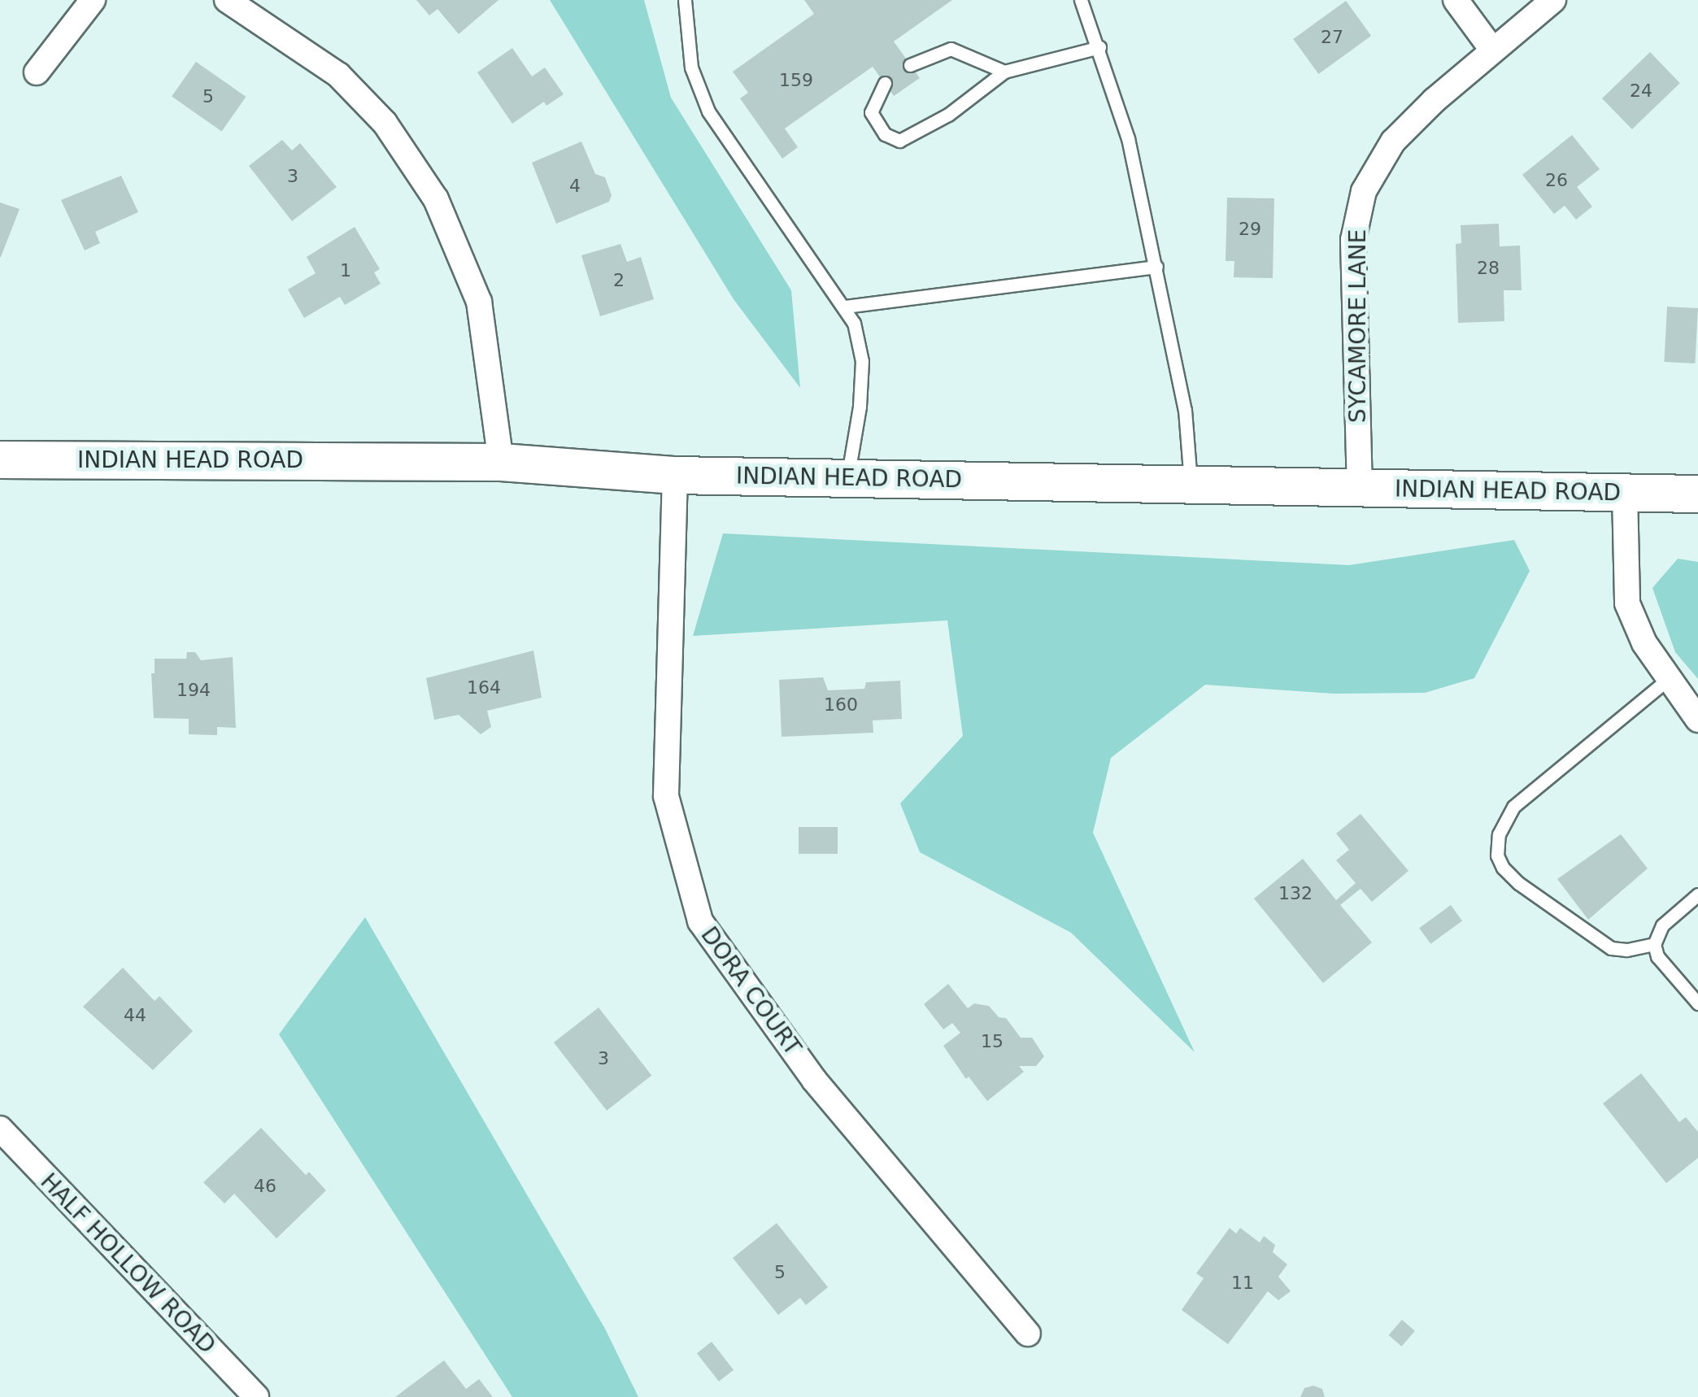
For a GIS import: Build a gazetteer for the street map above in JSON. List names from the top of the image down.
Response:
{
  "streets": {
    "main road": ["INDIAN HEAD ROAD"],
    "street": ["SYCAMORE LANE", "DORA COURT", "HALF HOLLOW ROAD"]
  },
  "crossings": [
    ["SYCAMORE LANE", "INDIAN HEAD ROAD"],
    ["INDIAN HEAD ROAD", "DORA COURT"]
  ],
  "house_numbers": [
    "27",
    "159",
    "24",
    "5",
    "3",
    "26",
    "4",
    "29",
    "28",
    "1",
    "2",
    "164",
    "194",
    "160",
    "132",
    "44",
    "15",
    "3",
    "46",
    "5",
    "11"
  ]
}
